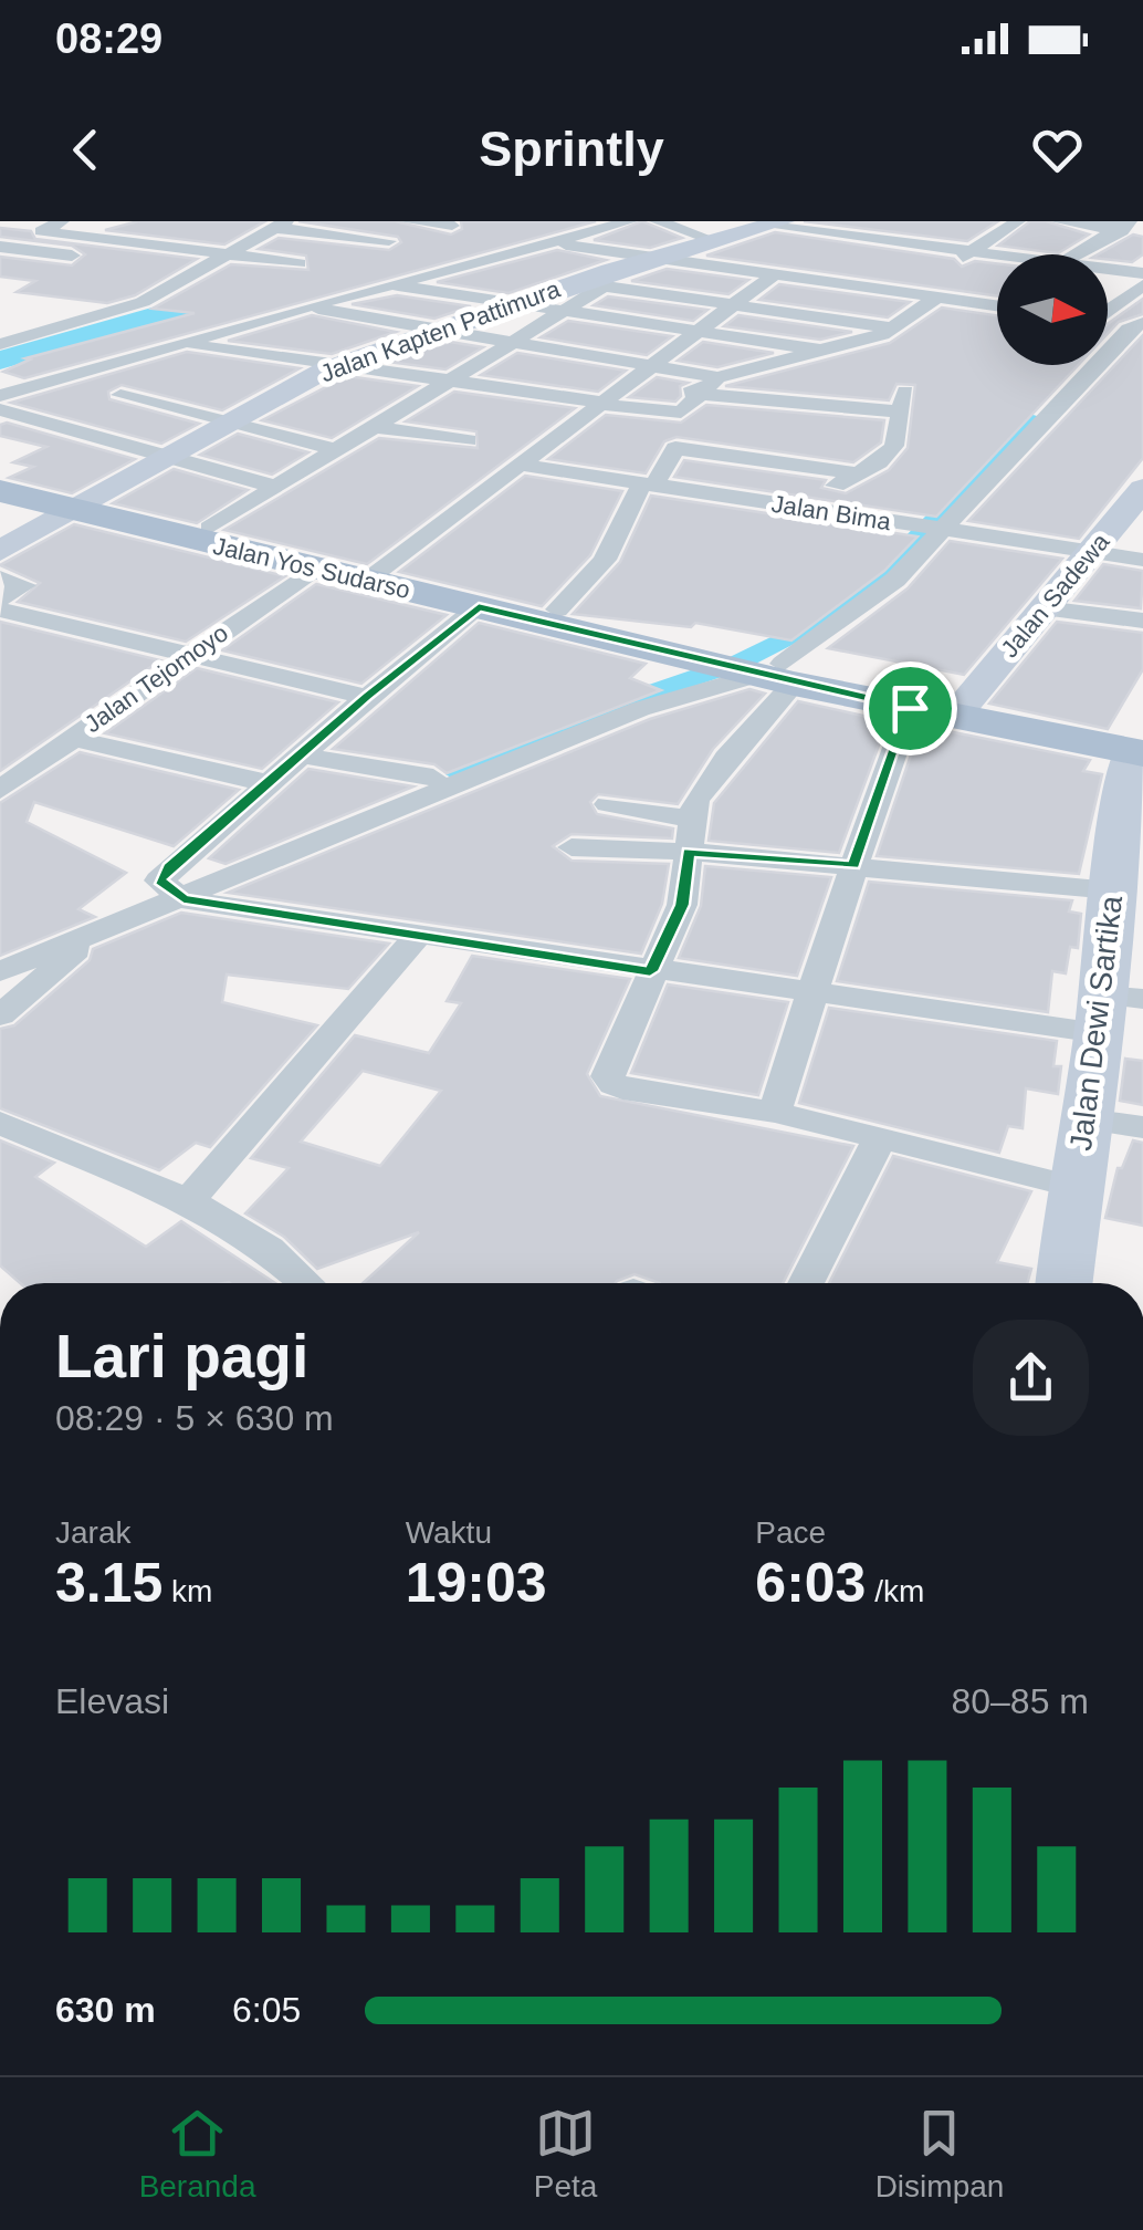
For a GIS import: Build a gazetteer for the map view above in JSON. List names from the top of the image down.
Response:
{
  "streets": {
    "main road": [
      "Jalan Kapten Pattimura",
      "Jalan Yos Sudarso",
      "Jalan Sadewa",
      "Jalan Dewi Sartika"
    ],
    "street": ["Jalan Bima", "Jalan Tejomoyo"]
  },
  "crossings": [
    ["Jalan Kapten Pattimura", "Jalan Yos Sudarso"],
    ["Jalan Bima", "Jalan Sadewa"],
    ["Jalan Yos Sudarso", "Jalan Sadewa"],
    ["Jalan Yos Sudarso", "Jalan Tejomoyo"],
    ["Jalan Yos Sudarso", "Jalan Dewi Sartika"]
  ],
  "north": "right",
  "page": {
    "status": "08:29",
    "header": "Sprintly",
    "heading": ["Lari pagi", "08:29 · 5 × 630 m"],
    "stats": [
      ["Jarak", "3.15 km"],
      ["Waktu", "19:03"],
      ["Pace", "6:03 /km"]
    ],
    "chart": ["Elevasi", "80–85 m"],
    "list": [
      {
        "name": "630 m",
        "note": "6:05"
      }
    ],
    "tabs": ["Beranda", "Peta", "Disimpan"]
  }
}
